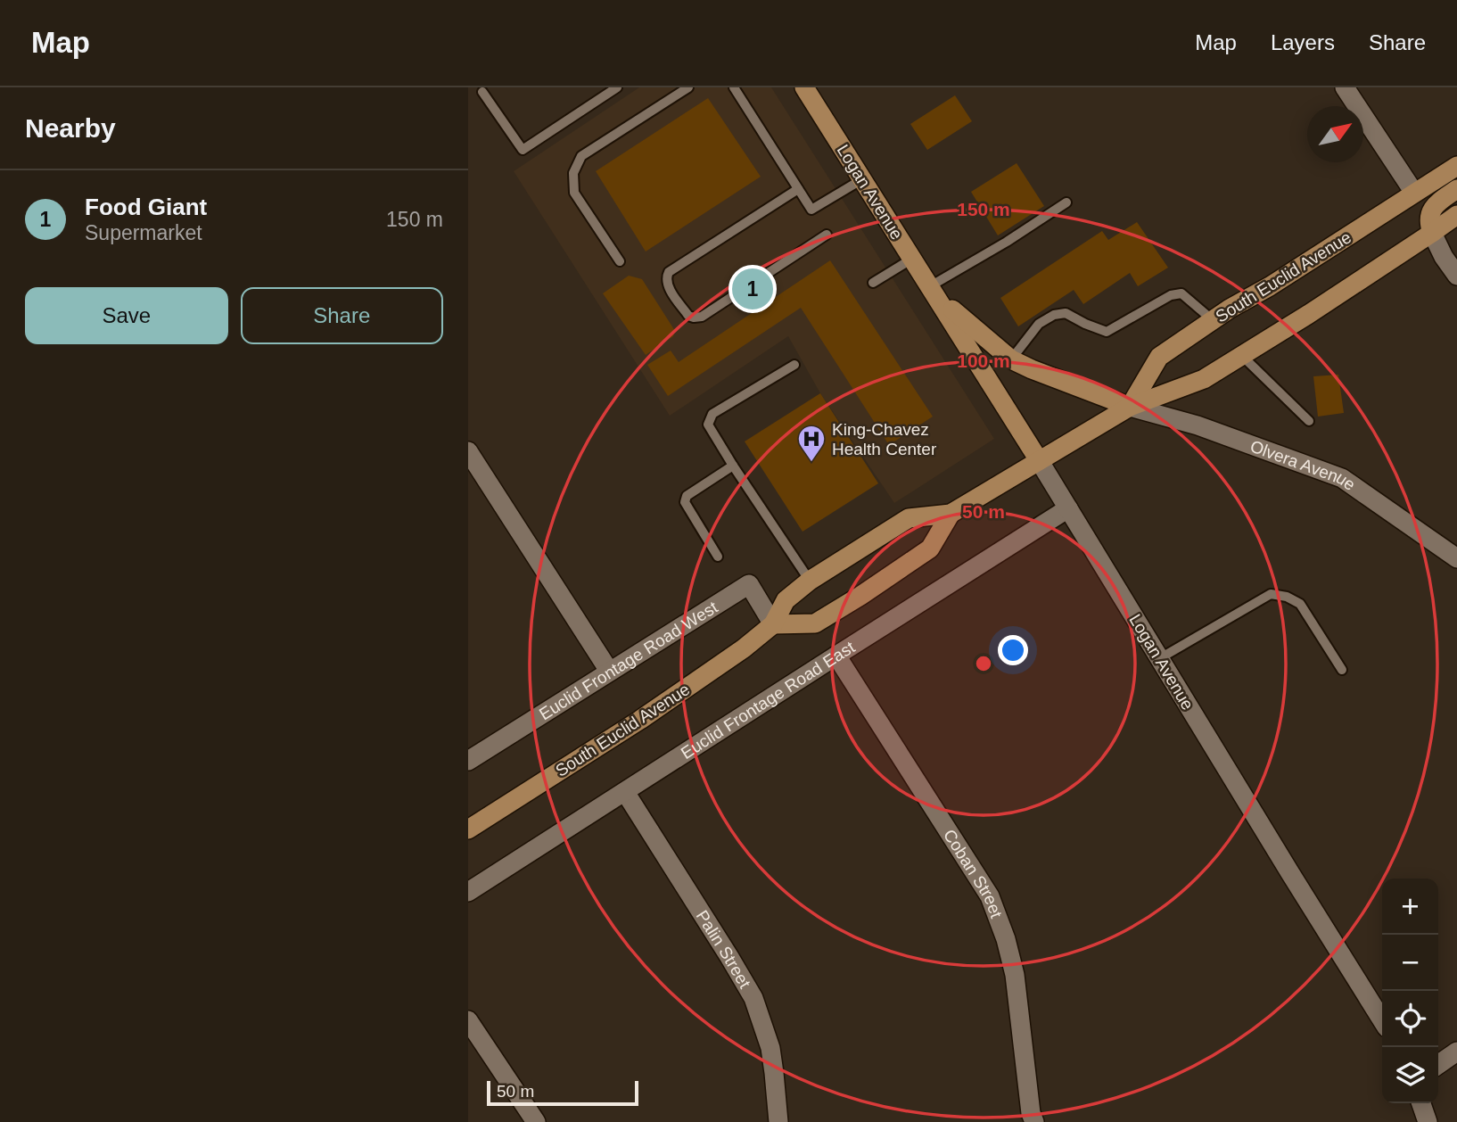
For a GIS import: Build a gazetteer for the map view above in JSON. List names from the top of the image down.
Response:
{
  "streets": {
    "main road": ["Logan Avenue", "South Euclid Avenue"],
    "street": [
      "Olvera Avenue",
      "Euclid Frontage Road West",
      "Euclid Frontage Road East",
      "Coban Street",
      "Palin Street"
    ]
  },
  "crossings": [
    ["Logan Avenue", "South Euclid Avenue"],
    ["Logan Avenue", "Olvera Avenue"],
    ["Logan Avenue", "Euclid Frontage Road East"],
    ["South Euclid Avenue", "Olvera Avenue"],
    ["South Euclid Avenue", "Euclid Frontage Road West"],
    ["Euclid Frontage Road East", "Coban Street"],
    ["Euclid Frontage Road East", "Palin Street"]
  ],
  "places": {
    "hospital": ["King-Chavez Health Center"]
  },
  "scale_bar": "50 m",
  "north": "top right",
  "page": {
    "header": "Map",
    "nav": ["Map", "Layers", "Share"],
    "heading": "Nearby",
    "list": [
      {
        "mark": "1",
        "name": "Food Giant",
        "note": "Supermarket",
        "value": "150 m"
      }
    ],
    "pins": "1",
    "buttons": ["Save", "Share"],
    "map_buttons": ["+", "−"],
    "scale": "50 m"
  },
  "rings": ["150 m", "100 m", "50 m"]
}
